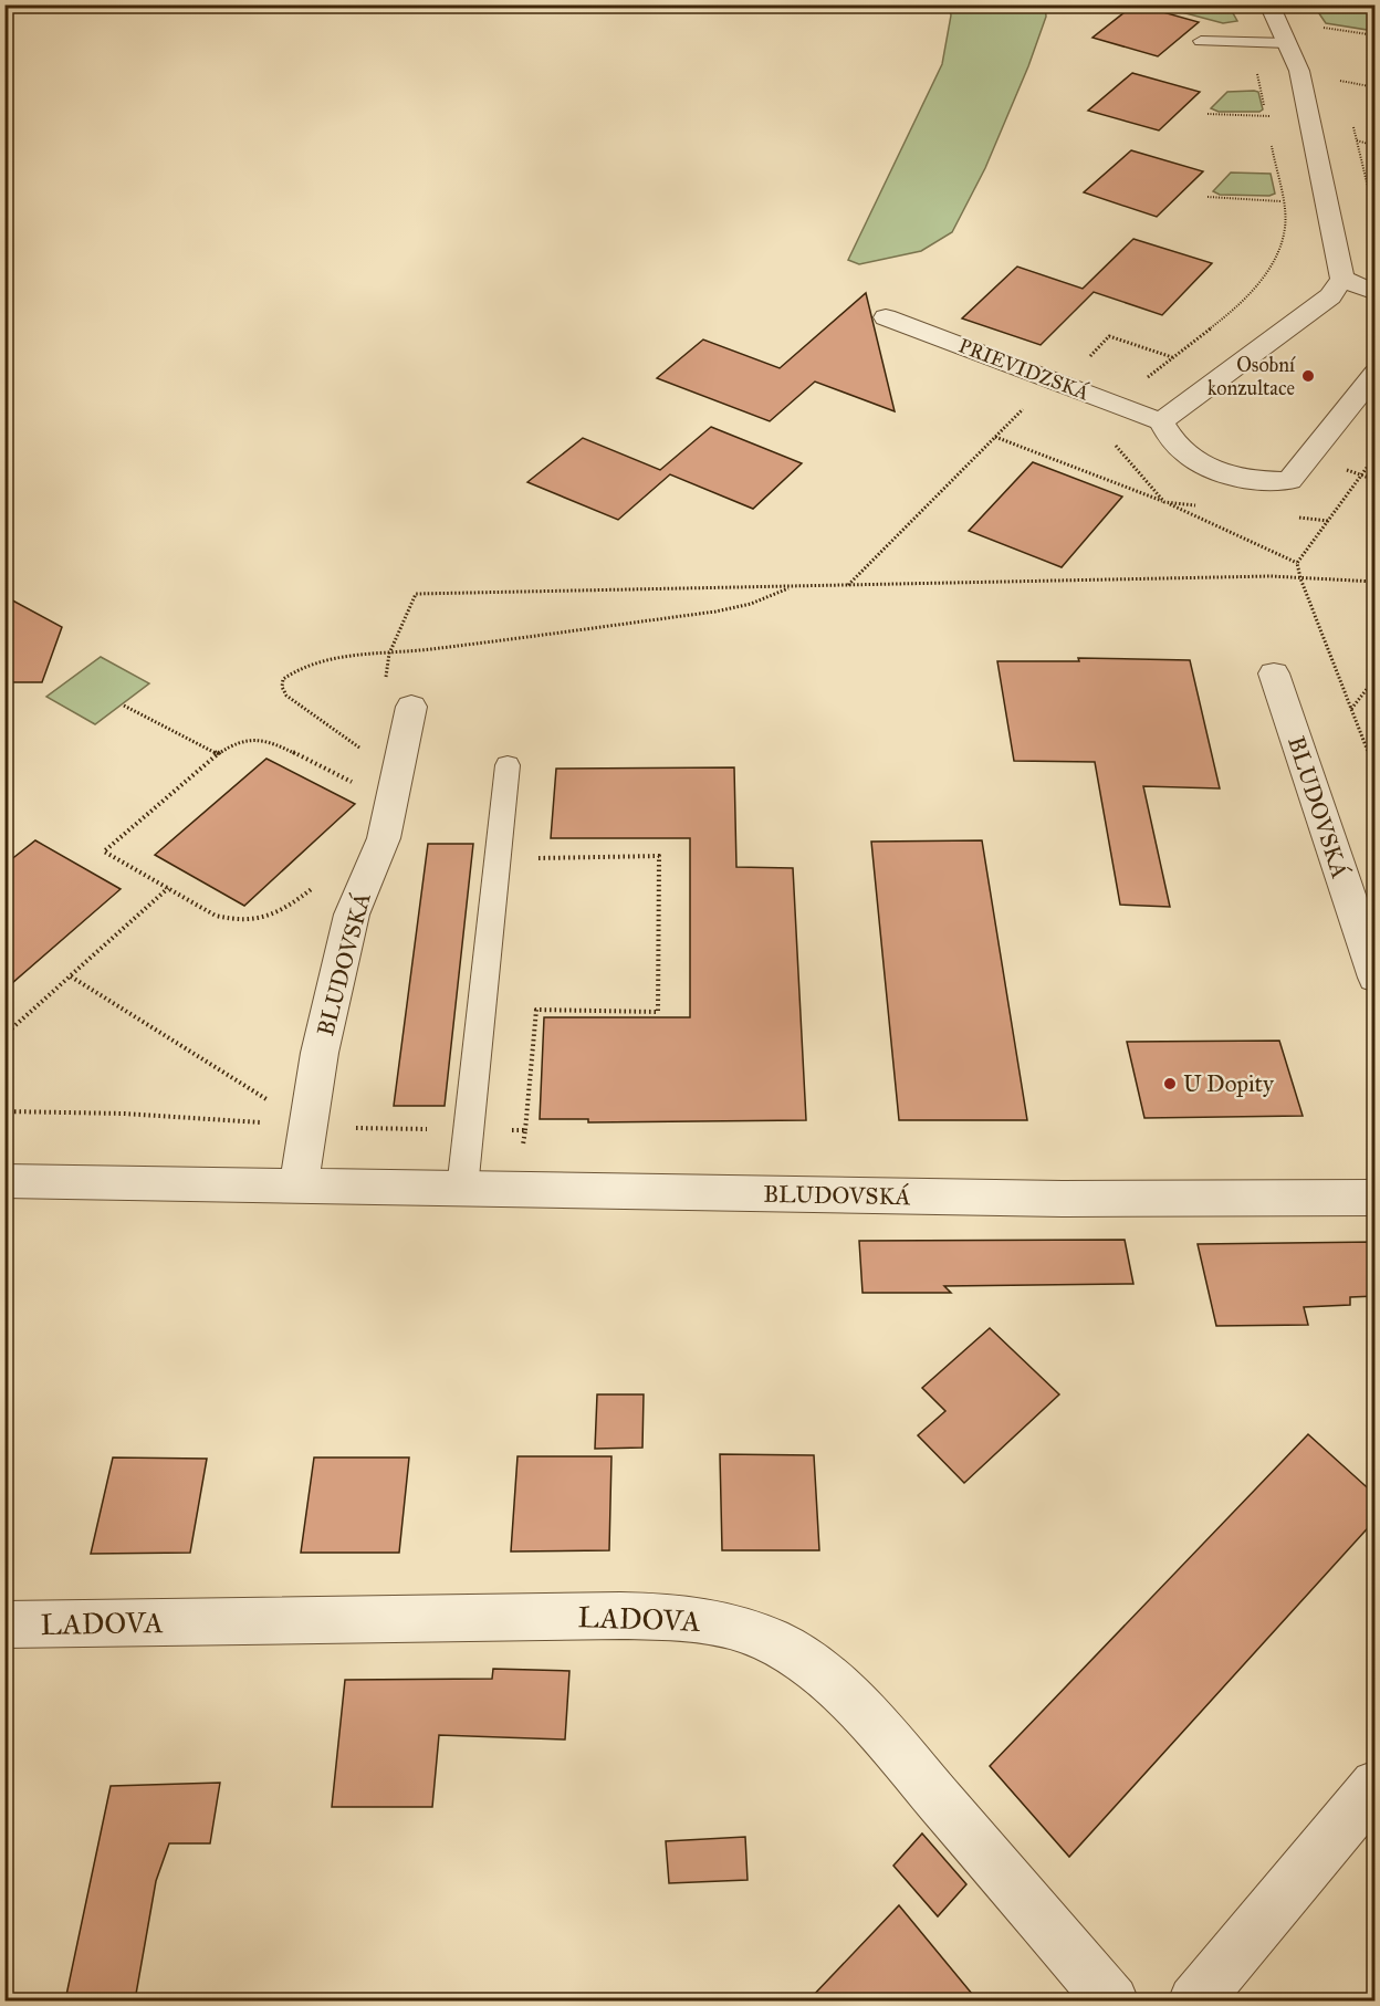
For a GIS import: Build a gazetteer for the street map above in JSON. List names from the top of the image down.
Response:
{
  "streets": {
    "street": ["PRIEVIDZSKÁ", "BLUDOVSKÁ", "LADOVA"]
  },
  "places": ["Osobní konzultace", "U Dopity"]
}
